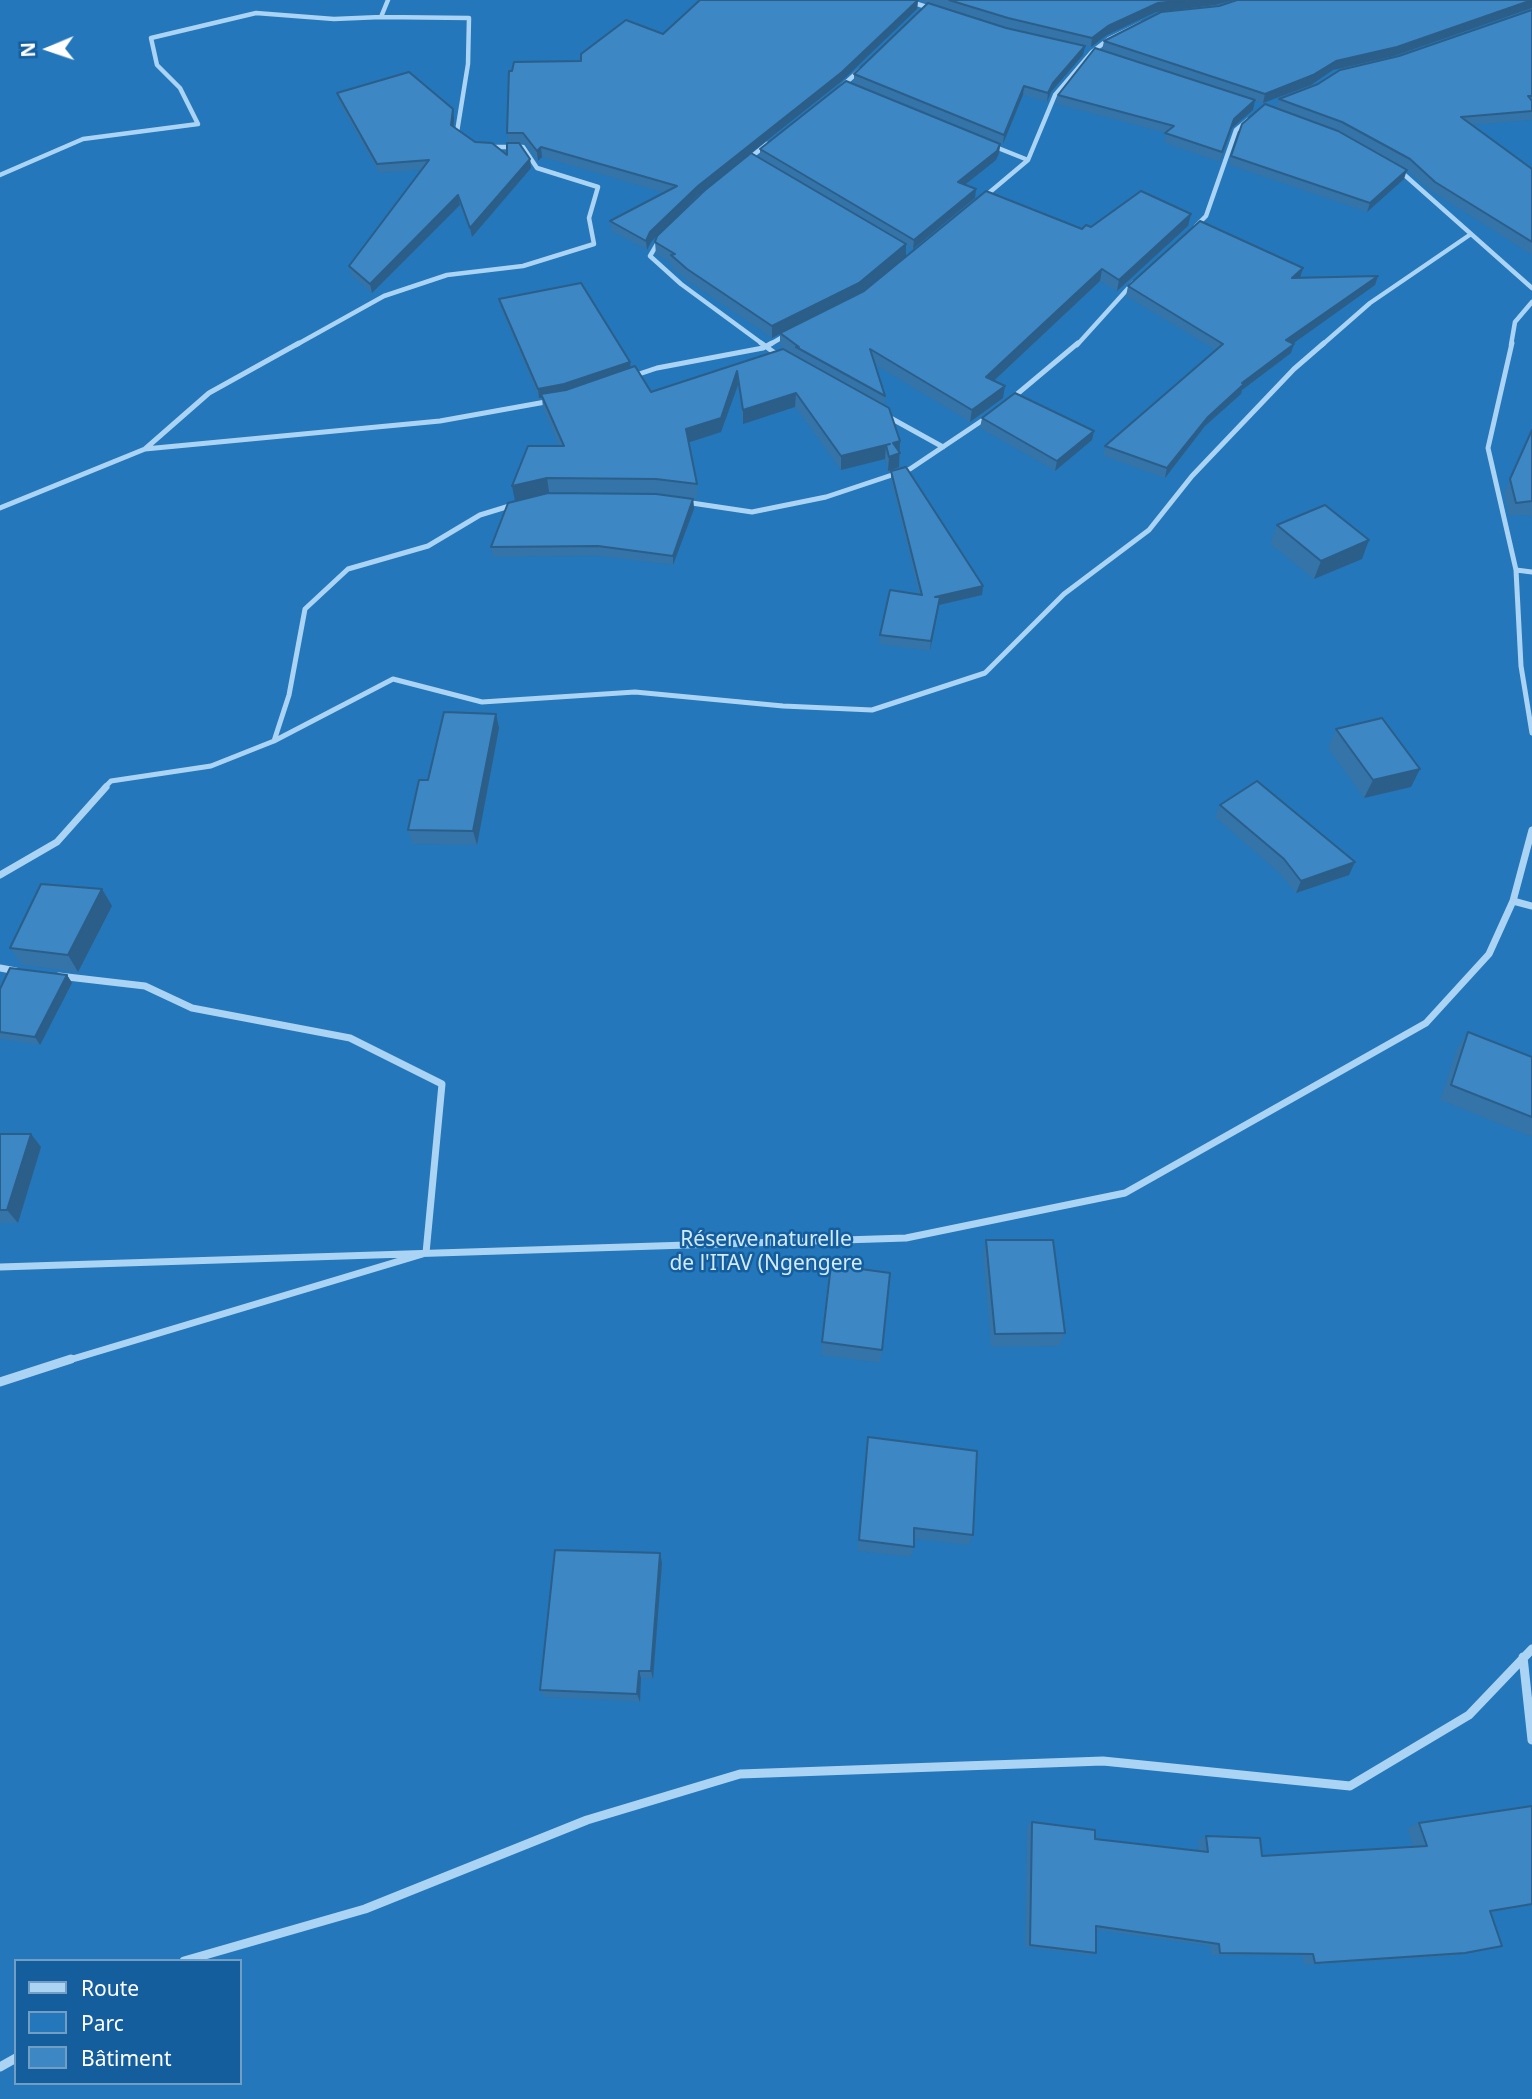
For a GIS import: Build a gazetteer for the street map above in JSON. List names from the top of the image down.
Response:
{
  "parks": ["Réserve naturelle de l'ITAV (Ngengere"],
  "legend": ["Route", "Parc", "Bâtiment"],
  "north": "left"
}
